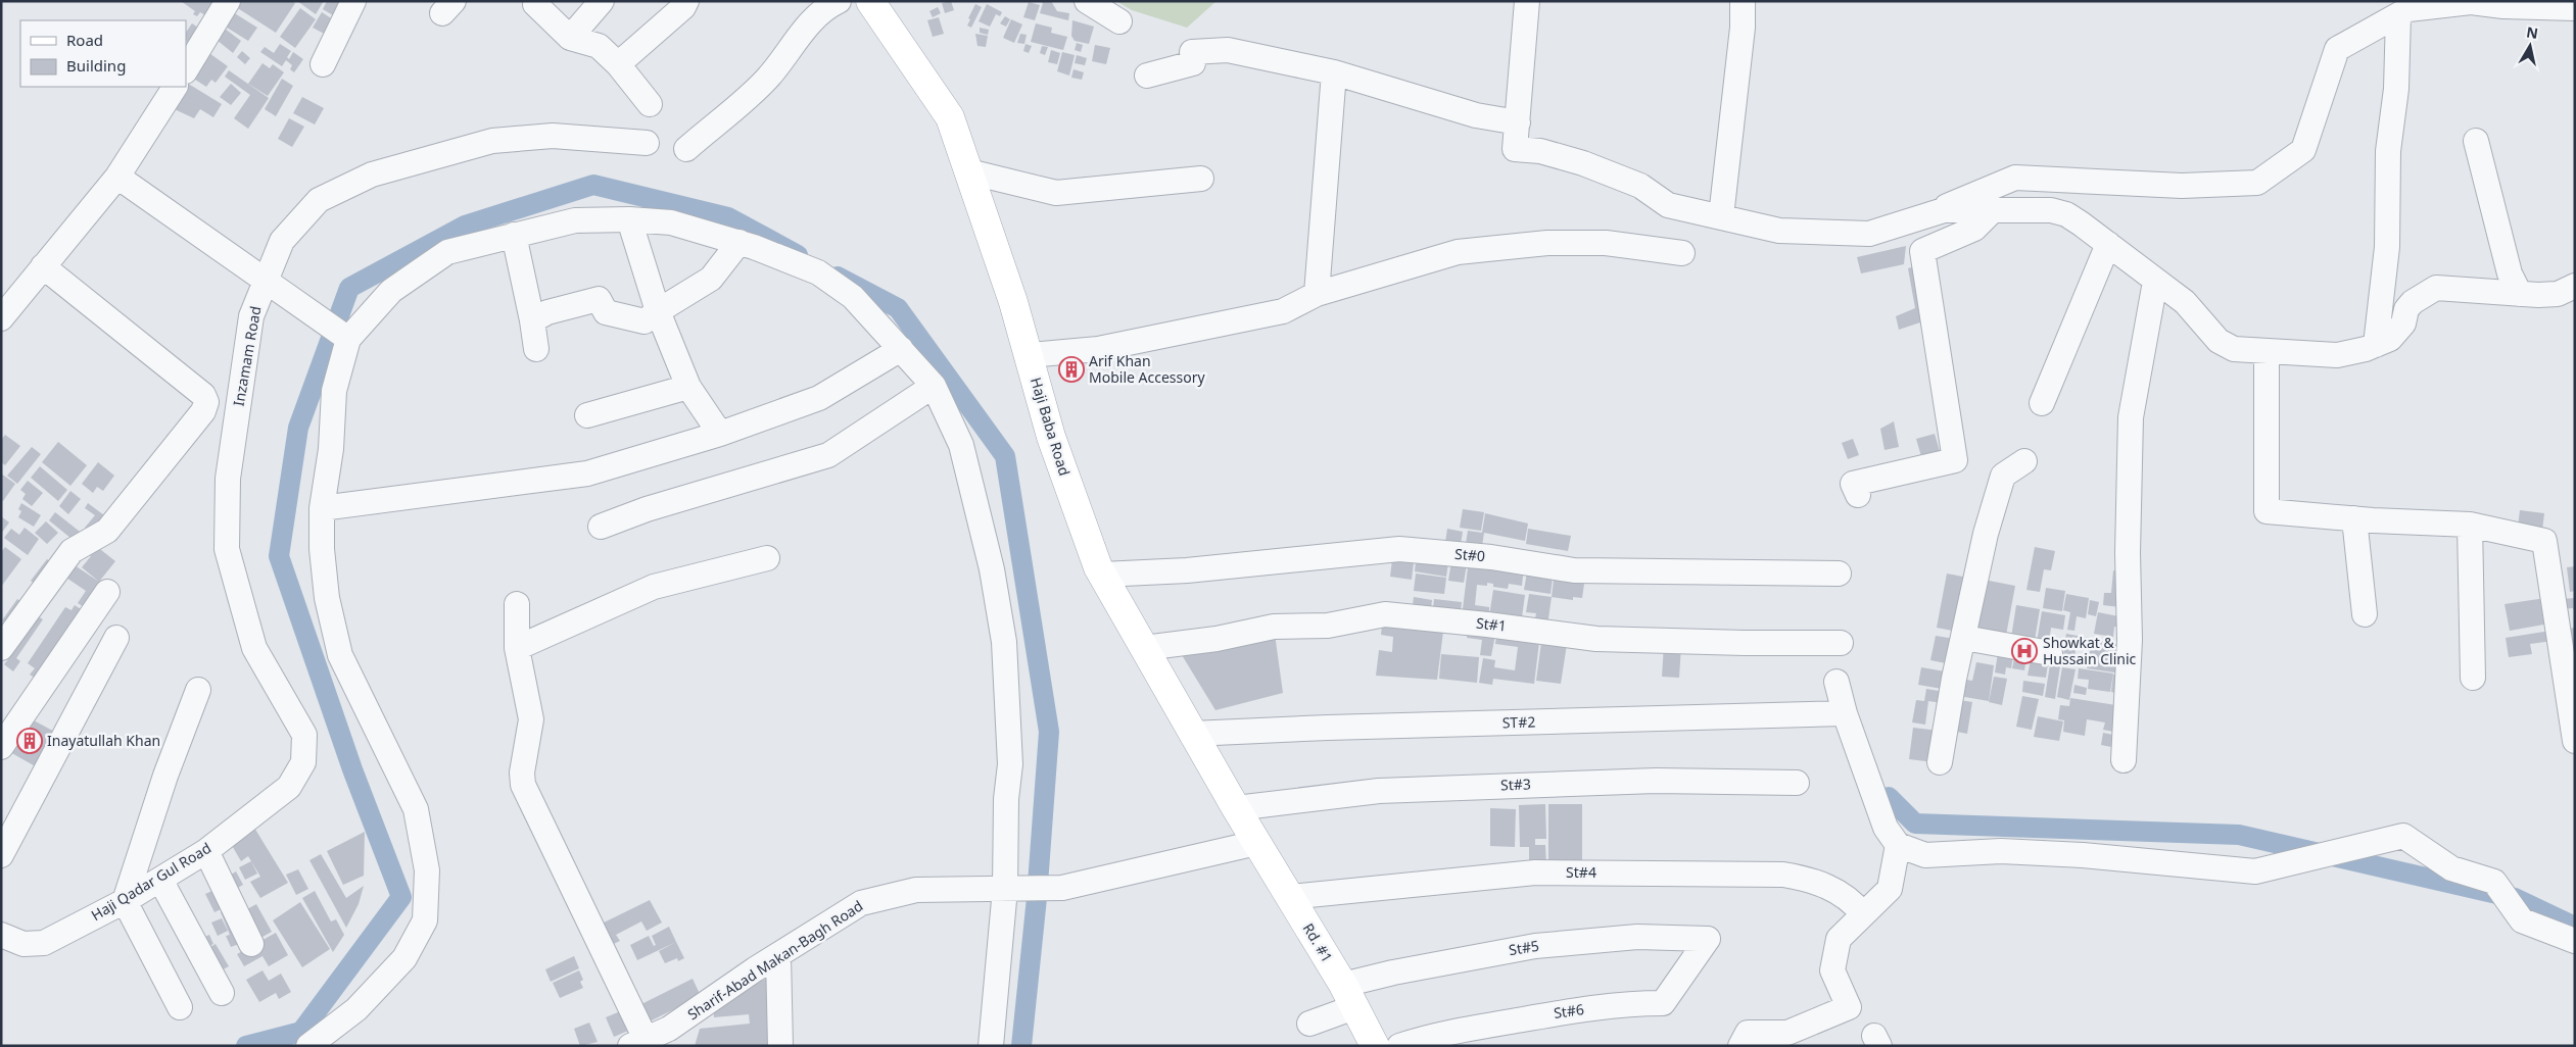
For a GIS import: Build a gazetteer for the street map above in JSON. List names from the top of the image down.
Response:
{
  "streets": {
    "main road": ["Haji Baba Road", "Rd. #1"],
    "street": [
      "Inzamam Road",
      "St#0",
      "St#1",
      "ST#2",
      "St#3",
      "St#4",
      "Haji Qadar Gul Road",
      "St#5",
      "Sharif-Abad Makan-Bagh Road",
      "St#6"
    ]
  },
  "crossings": [
    ["Inzamam Road", "Haji Qadar Gul Road"],
    ["Haji Baba Road", "St#0"],
    ["Haji Baba Road", "St#1"],
    ["Haji Baba Road", "ST#2"],
    ["Haji Baba Road", "St#3"],
    ["Haji Baba Road", "Rd. #1"],
    ["Haji Baba Road", "Sharif-Abad Makan-Bagh Road"],
    ["St#4", "Rd. #1"],
    ["Rd. #1", "St#5"],
    ["Rd. #1", "Sharif-Abad Makan-Bagh Road"],
    ["St#5", "St#6"]
  ],
  "places": {
    "building": ["Arif Khan Mobile Accessory", "Inayatullah Khan"],
    "hospital": ["Showkat & Hussain Clinic"]
  },
  "legend": ["Road", "Building"],
  "north": "top"
}
